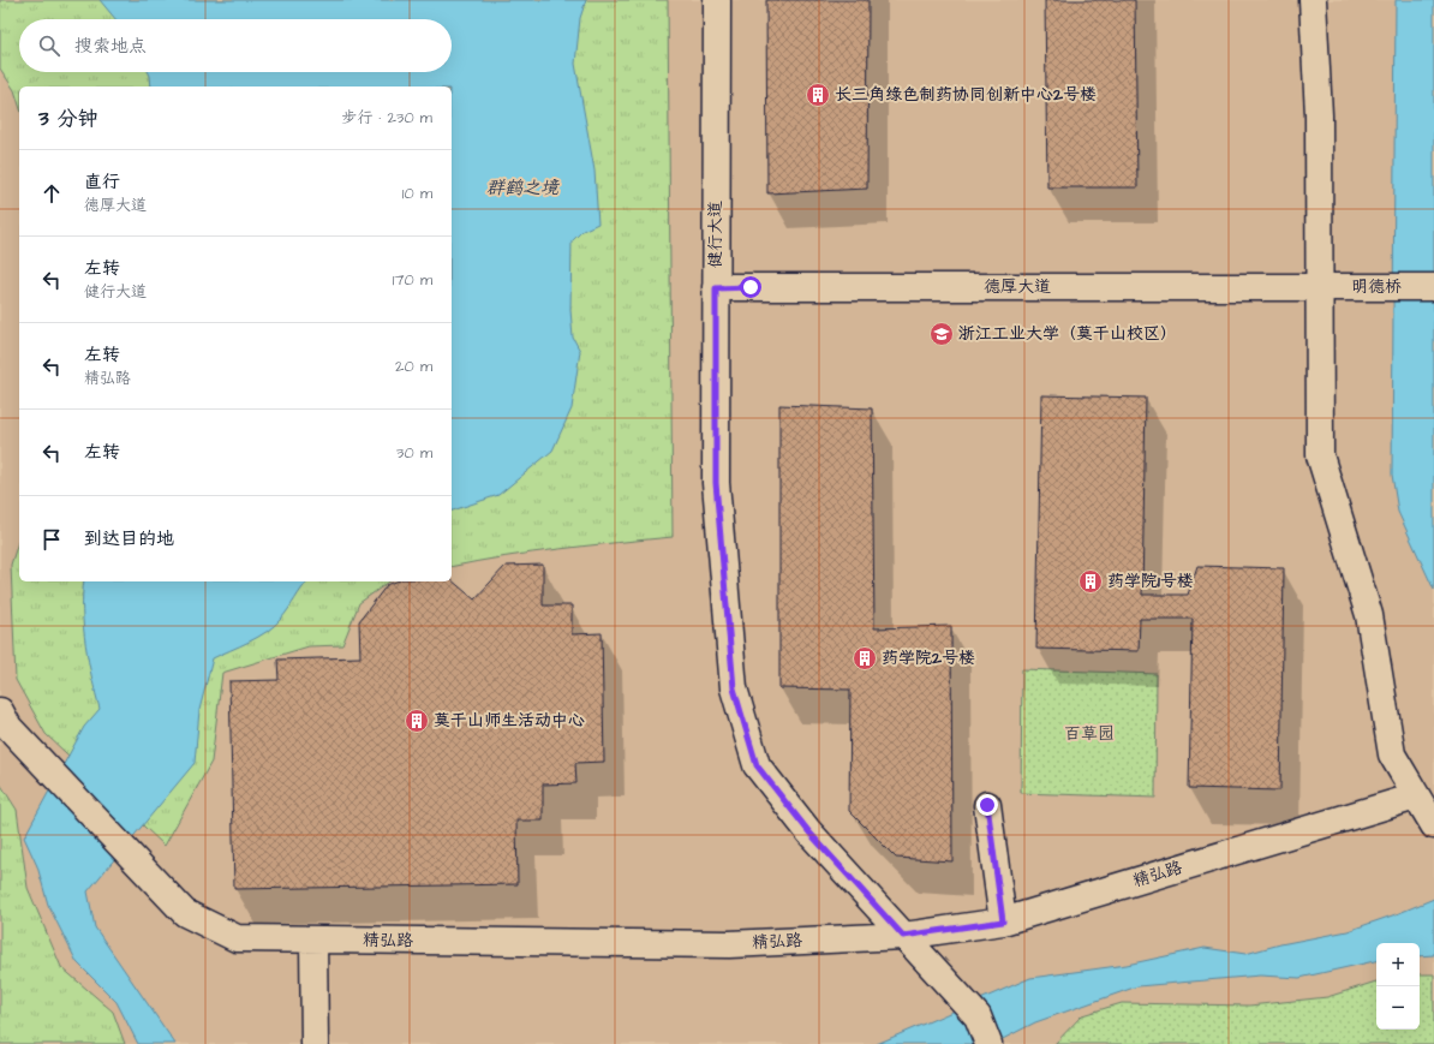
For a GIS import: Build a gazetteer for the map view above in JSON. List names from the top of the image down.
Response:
{
  "streets": {
    "street": [
      "健行大道",
      "德厚大道",
      "明德桥",
      "精弘路"
    ]
  },
  "crossings": [
    ["健行大道", "德厚大道"],
    ["健行大道", "精弘路"],
    ["德厚大道", "明德桥"]
  ],
  "water": ["群鹤之境"],
  "parks": ["百草园"],
  "places": {
    "building": [
      "长三角绿色制药协同创新中心2号楼",
      "药学院1号楼",
      "药学院2号楼",
      "莫干山师生活动中心"
    ],
    "school or university": ["浙江工业大学（莫干山校区）"]
  },
  "page": {
    "search": "搜索地点",
    "heading": ["3 分钟", "步行 · 230 m"],
    "list": [
      ["直行", "德厚大道", "10 m"],
      ["左转", "健行大道", "170 m"],
      ["左转", "精弘路", "20 m"],
      ["左转", "30 m"],
      "到达目的地"
    ],
    "map_buttons": ["+", "−"]
  }
}
